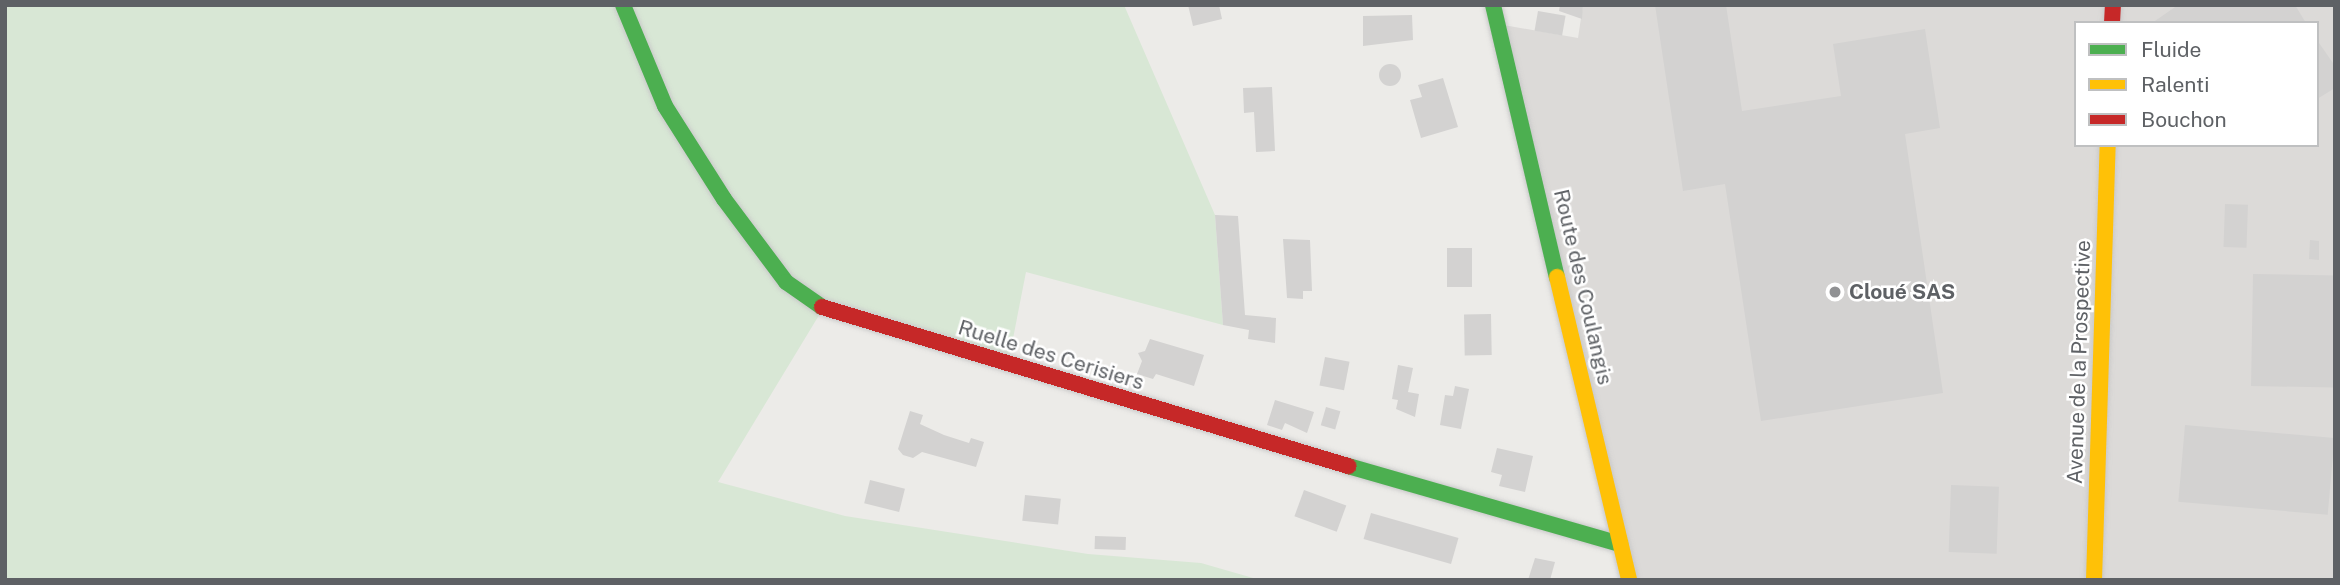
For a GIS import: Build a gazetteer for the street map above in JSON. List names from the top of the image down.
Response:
{
  "streets": {
    "street": ["Route des Coulangis", "Ruelle des Cerisiers", "Avenue de la Prospective"]
  },
  "crossings": [
    ["Route des Coulangis", "Ruelle des Cerisiers"]
  ],
  "places": ["Cloué SAS"],
  "legend": ["Fluide", "Ralenti", "Bouchon"]
}
